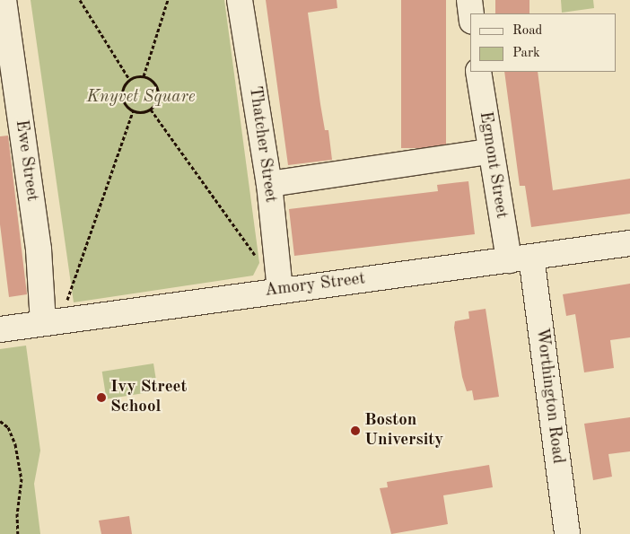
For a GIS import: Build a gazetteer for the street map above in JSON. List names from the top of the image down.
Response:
{
  "streets": {
    "street": [
      "Thatcher Street",
      "Ewe Street",
      "Egmont Street",
      "Amory Street",
      "Worthington Road"
    ]
  },
  "crossings": [
    ["Thatcher Street", "Amory Street"],
    ["Ewe Street", "Amory Street"],
    ["Egmont Street", "Amory Street"],
    ["Egmont Street", "Worthington Road"],
    ["Amory Street", "Worthington Road"]
  ],
  "parks": ["Knyvet Square"],
  "places": ["Ivy Street School", "Boston University"],
  "legend": ["Road", "Park"]
}
